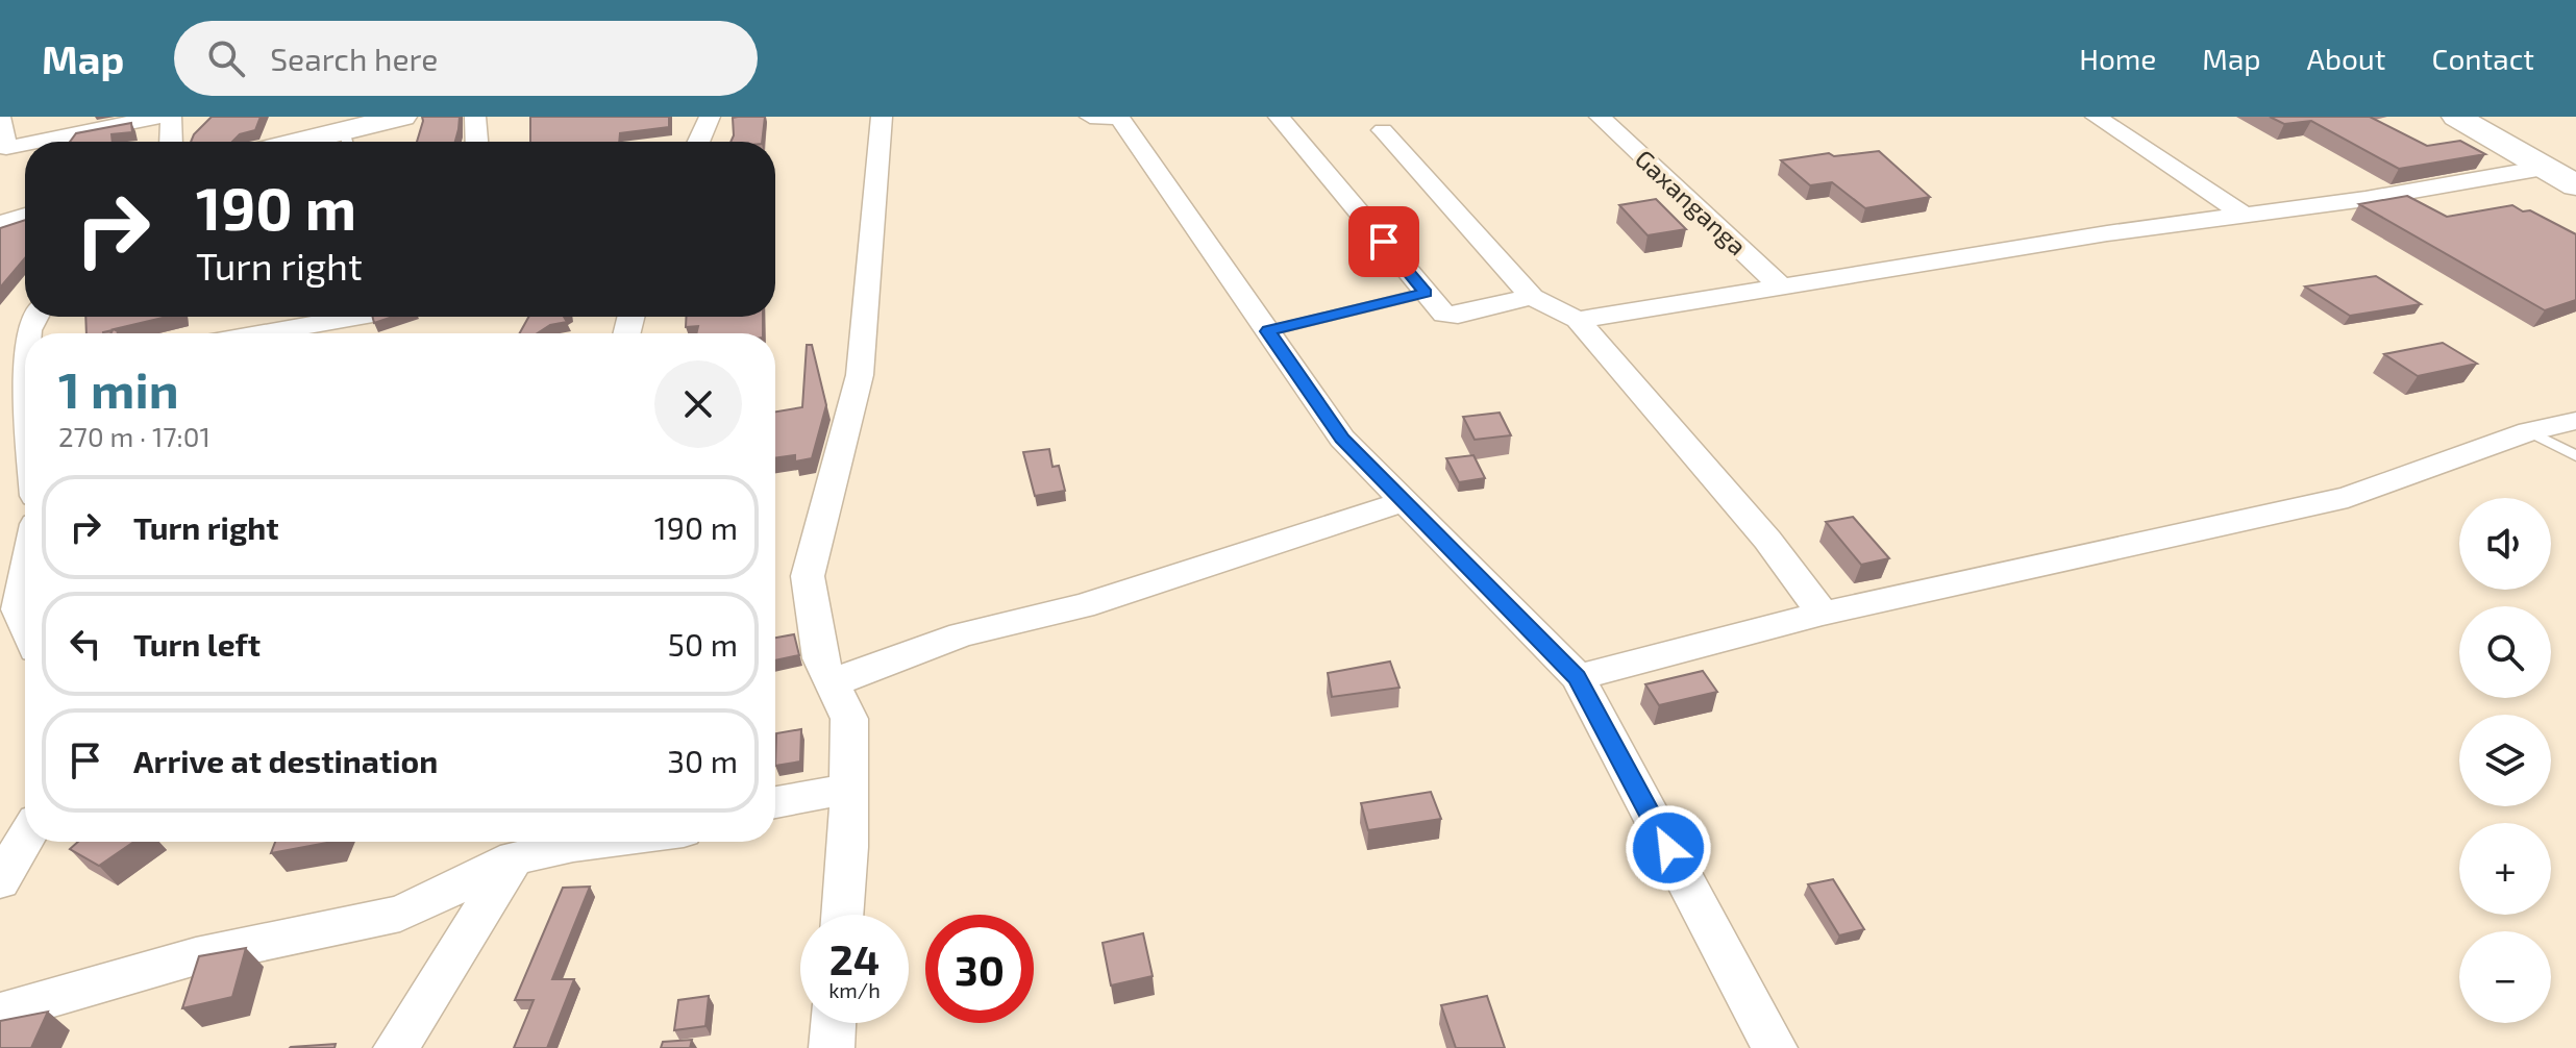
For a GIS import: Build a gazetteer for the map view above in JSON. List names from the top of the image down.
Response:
{
  "streets": {
    "street": ["Gaxanganga"]
  },
  "page": {
    "header": "Map",
    "search": "Search here",
    "nav": [
      "Home",
      "Map",
      "About",
      "Contact"
    ],
    "turn": ["190 m", "Turn right"],
    "heading": ["1 min", "270 m · 17:01"],
    "list": [
      {
        "name": "Turn right",
        "value": "190 m"
      },
      {
        "name": "Turn left",
        "value": "50 m"
      },
      {
        "name": "Arrive at destination",
        "value": "30 m"
      }
    ],
    "map_buttons": ["+", "−"],
    "speed": "24 km/h",
    "limit": "30"
  }
}
